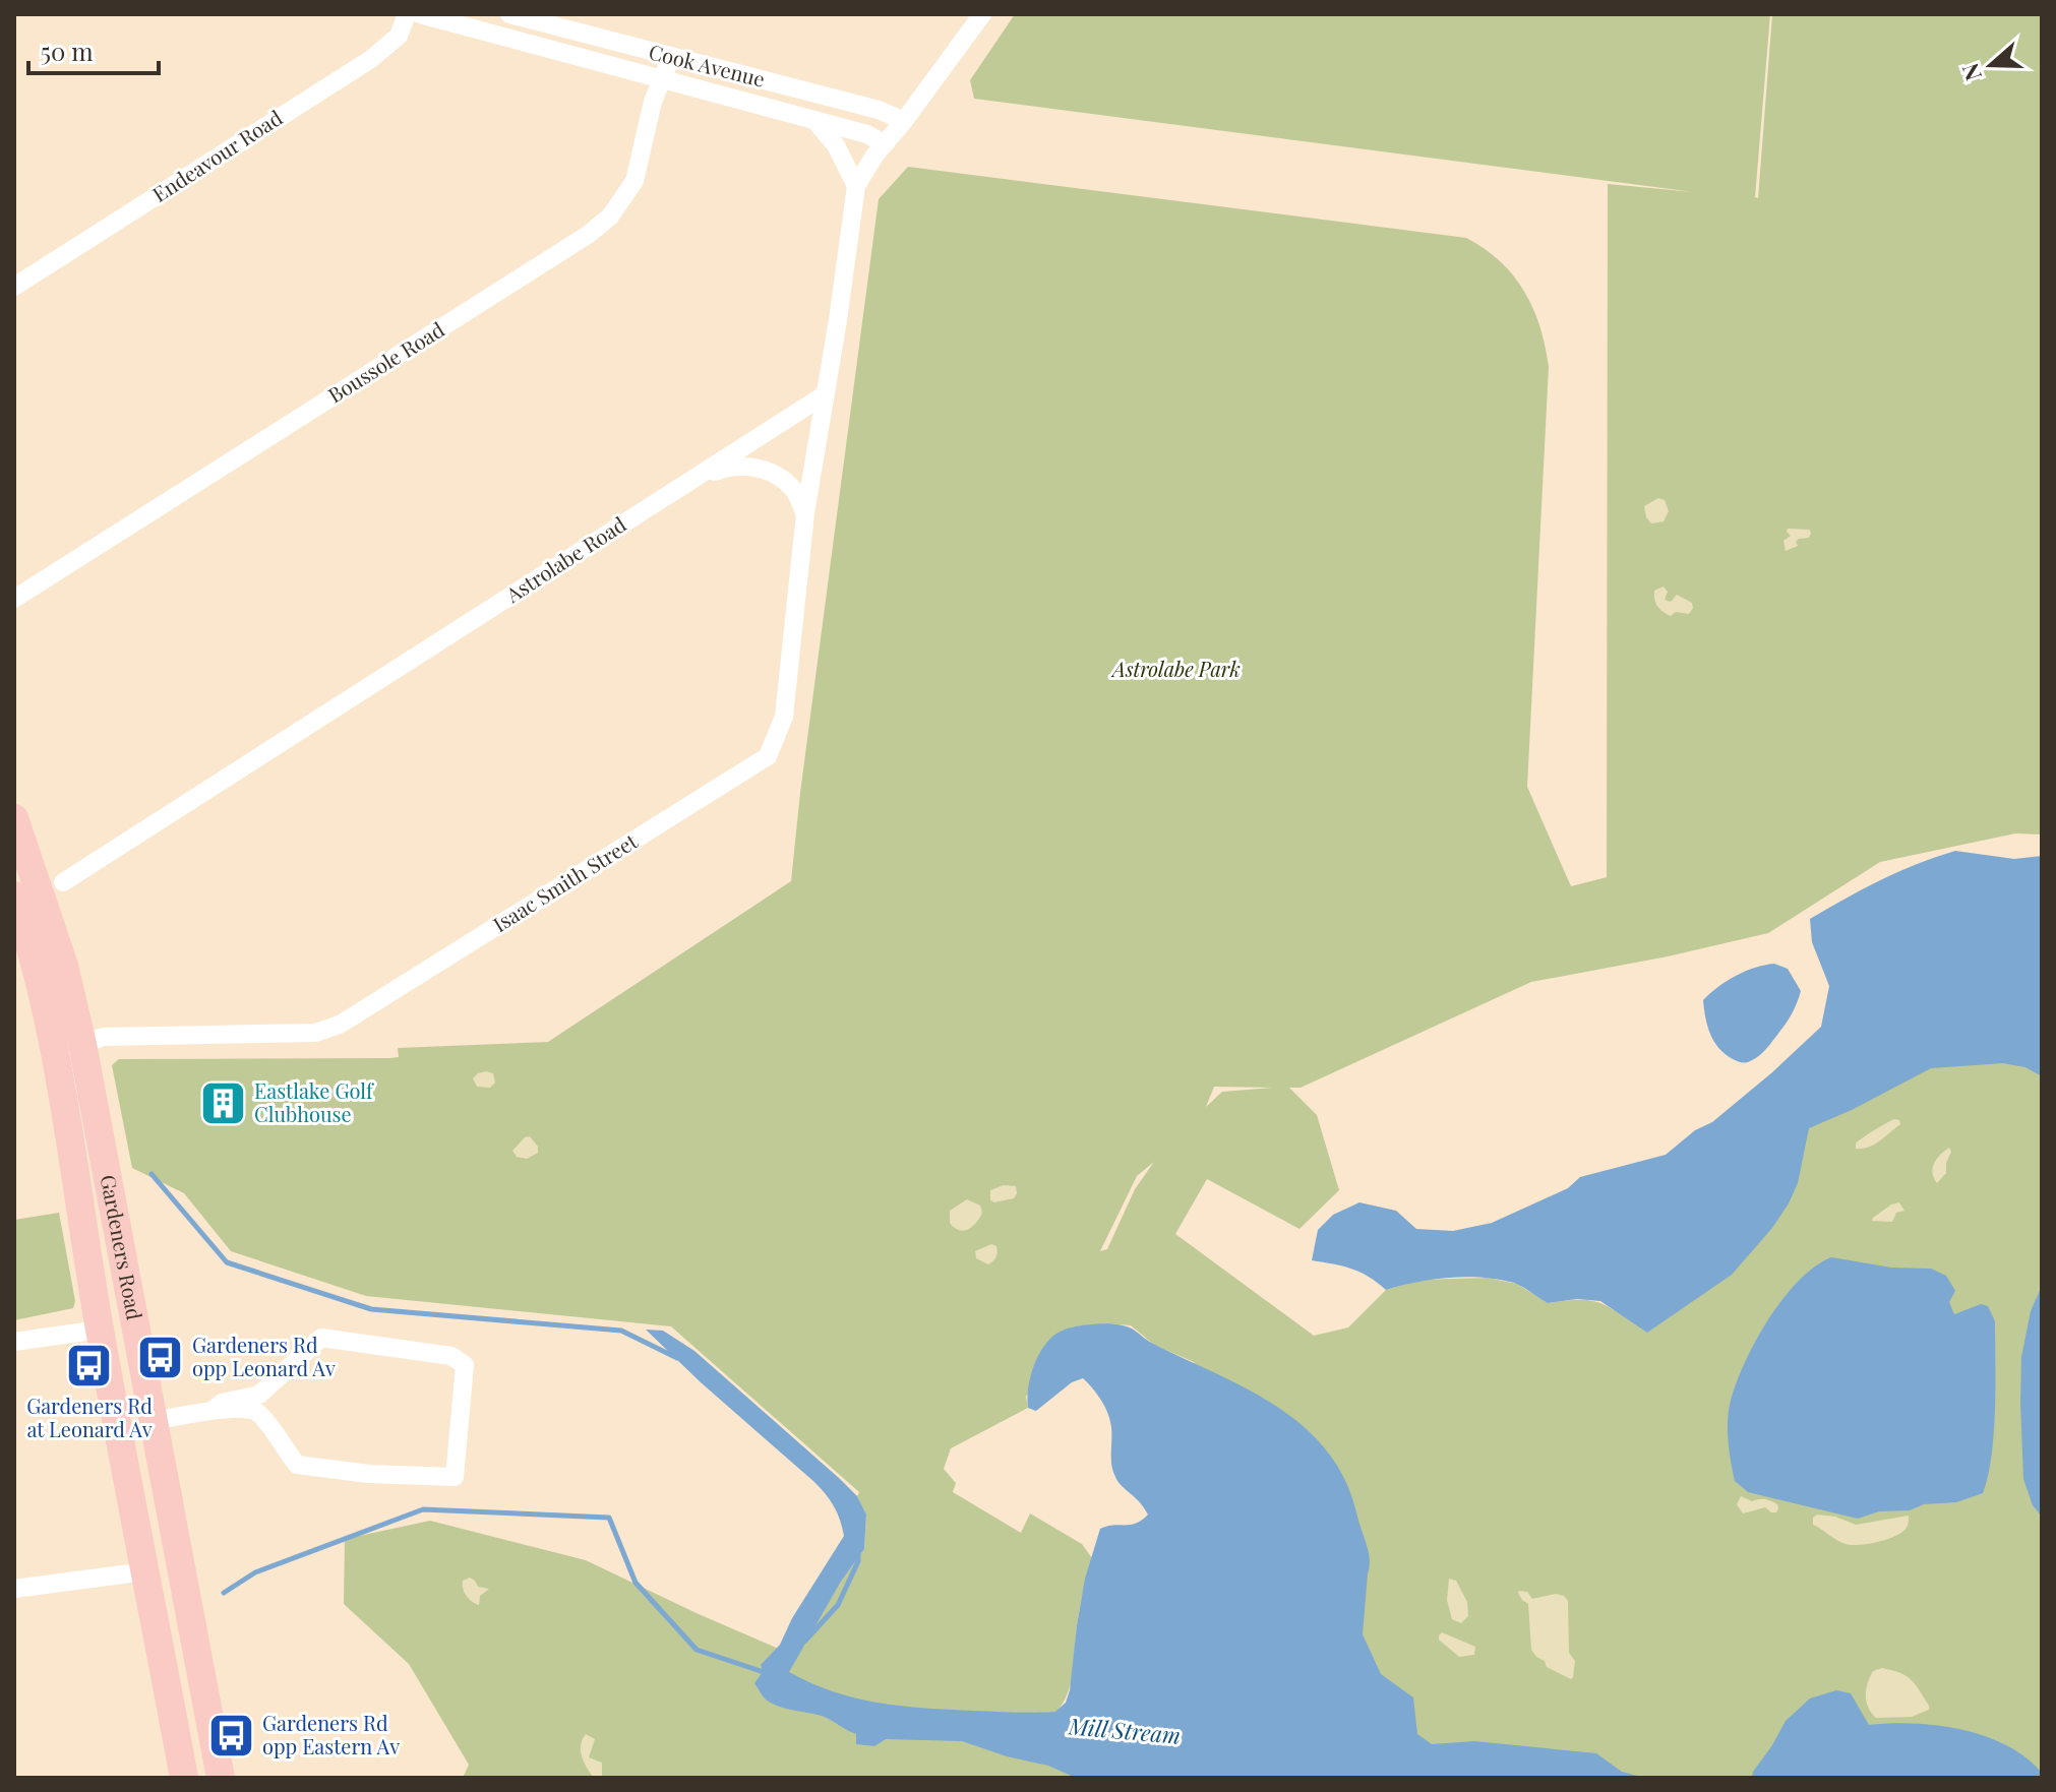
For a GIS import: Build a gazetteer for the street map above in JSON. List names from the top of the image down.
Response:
{
  "streets": {
    "main road": ["Gardeners Road"],
    "street": [
      "Cook Avenue",
      "Endeavour Road",
      "Boussole Road",
      "Astrolabe Road",
      "Isaac Smith Street"
    ]
  },
  "crossings": [
    ["Cook Avenue", "Boussole Road"],
    ["Astrolabe Road", "Isaac Smith Street"],
    ["Isaac Smith Street", "Gardeners Road"]
  ],
  "water": ["Mill Stream"],
  "parks": ["Astrolabe Park"],
  "places": {
    "building": ["Eastlake Golf Clubhouse"],
    "bus stop": ["Gardeners Rd opp Leonard Av", "Gardeners Rd at Leonard Av", "Gardeners Rd opp Eastern Av"]
  },
  "scale_bar": "50 m",
  "north": "left"
}
